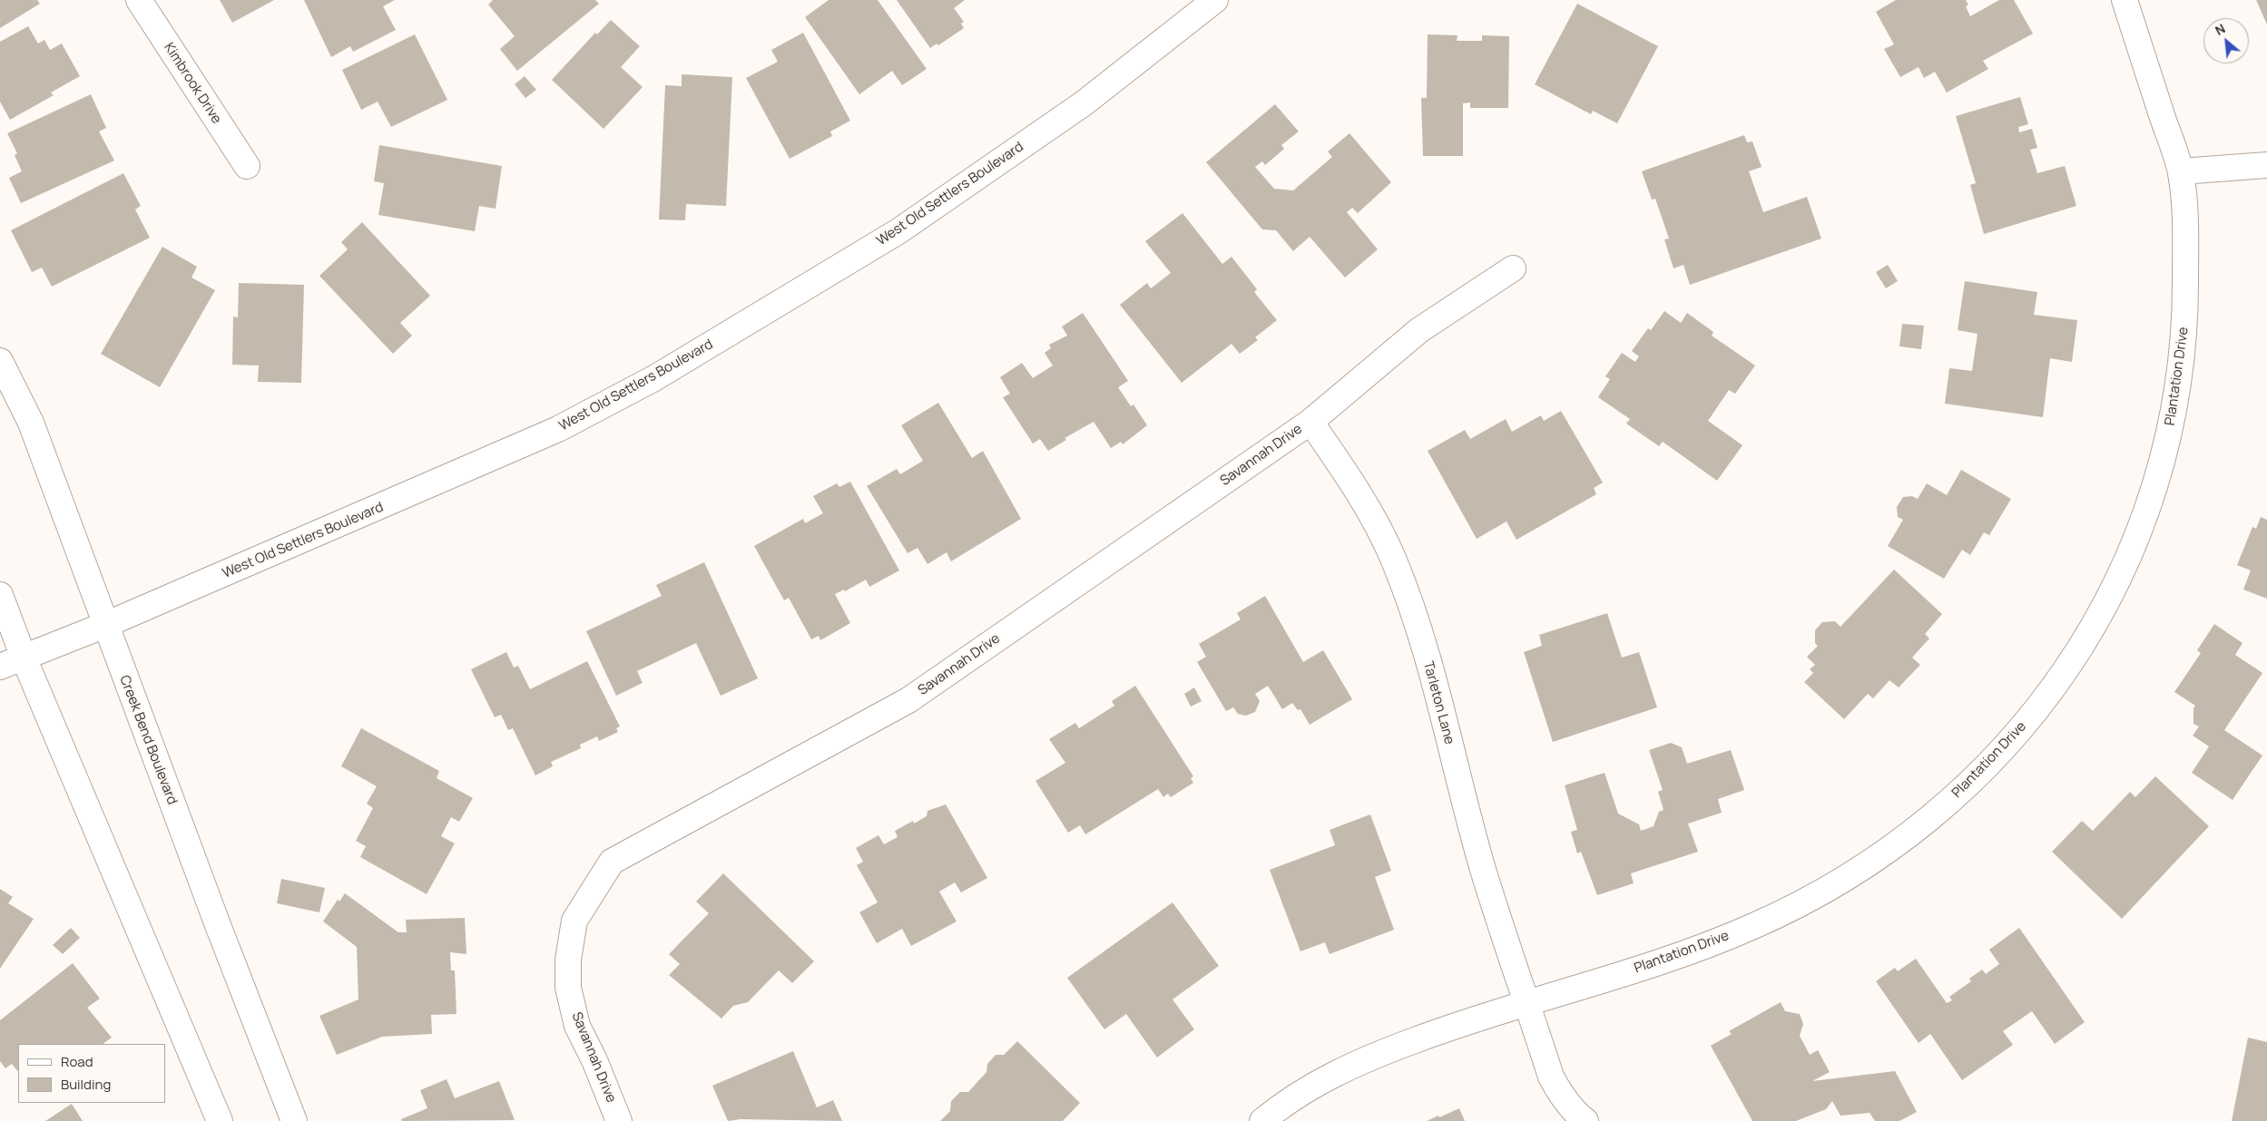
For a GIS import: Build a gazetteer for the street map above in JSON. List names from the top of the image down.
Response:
{
  "streets": {
    "street": [
      "Kimbrook Drive",
      "West Old Settlers Boulevard",
      "Plantation Drive",
      "Savannah Drive",
      "Tarleton Lane",
      "Creek Bend Boulevard"
    ]
  },
  "crossings": [
    ["West Old Settlers Boulevard", "Creek Bend Boulevard"],
    ["Plantation Drive", "Tarleton Lane"],
    ["Savannah Drive", "Tarleton Lane"]
  ],
  "legend": ["Road", "Building"],
  "north": "top left"
}
